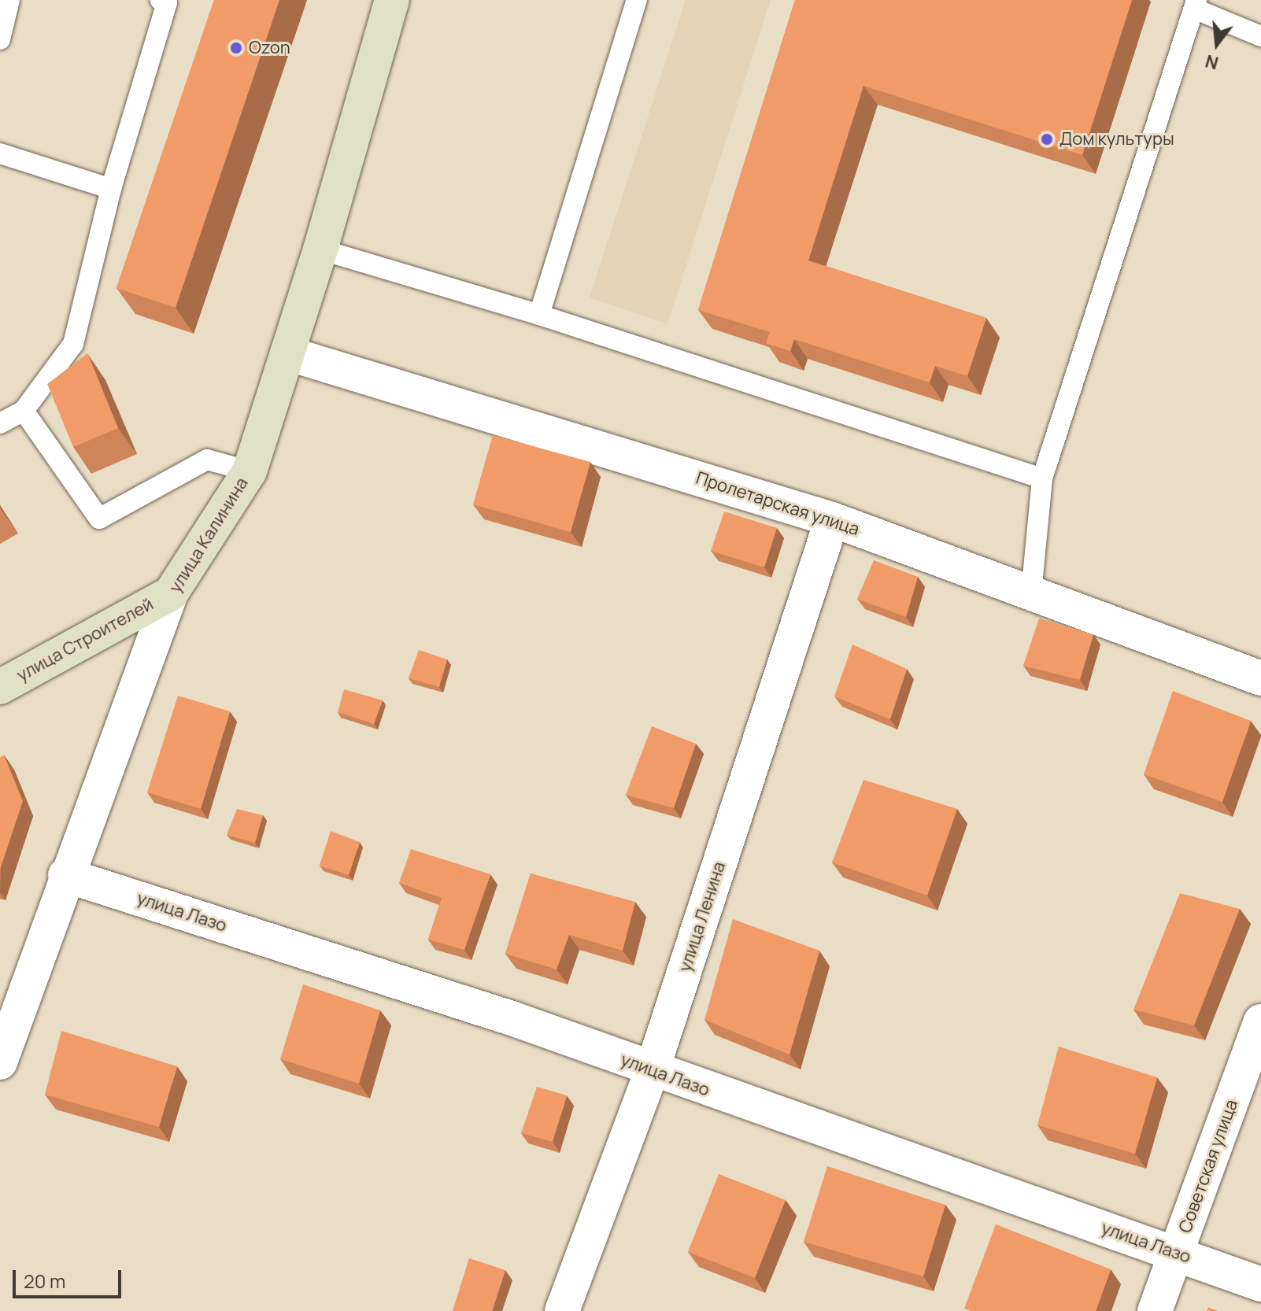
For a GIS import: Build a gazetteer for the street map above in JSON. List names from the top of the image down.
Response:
{
  "streets": {
    "main road": ["улица Калинина", "улица Строителей"],
    "street": [
      "Пролетарская улица",
      "улица Лазо",
      "улица Ленина",
      "Советская улица"
    ]
  },
  "crossings": [
    ["Пролетарская улица", "улица Калинина"],
    ["Пролетарская улица", "улица Ленина"],
    ["улица Калинина", "улица Строителей"],
    ["улица Калинина", "улица Лазо"],
    ["улица Лазо", "улица Ленина"],
    ["улица Лазо", "Советская улица"]
  ],
  "places": ["Ozon", "Дом культуры"],
  "scale_bar": "20 m",
  "north": "bottom"
}
